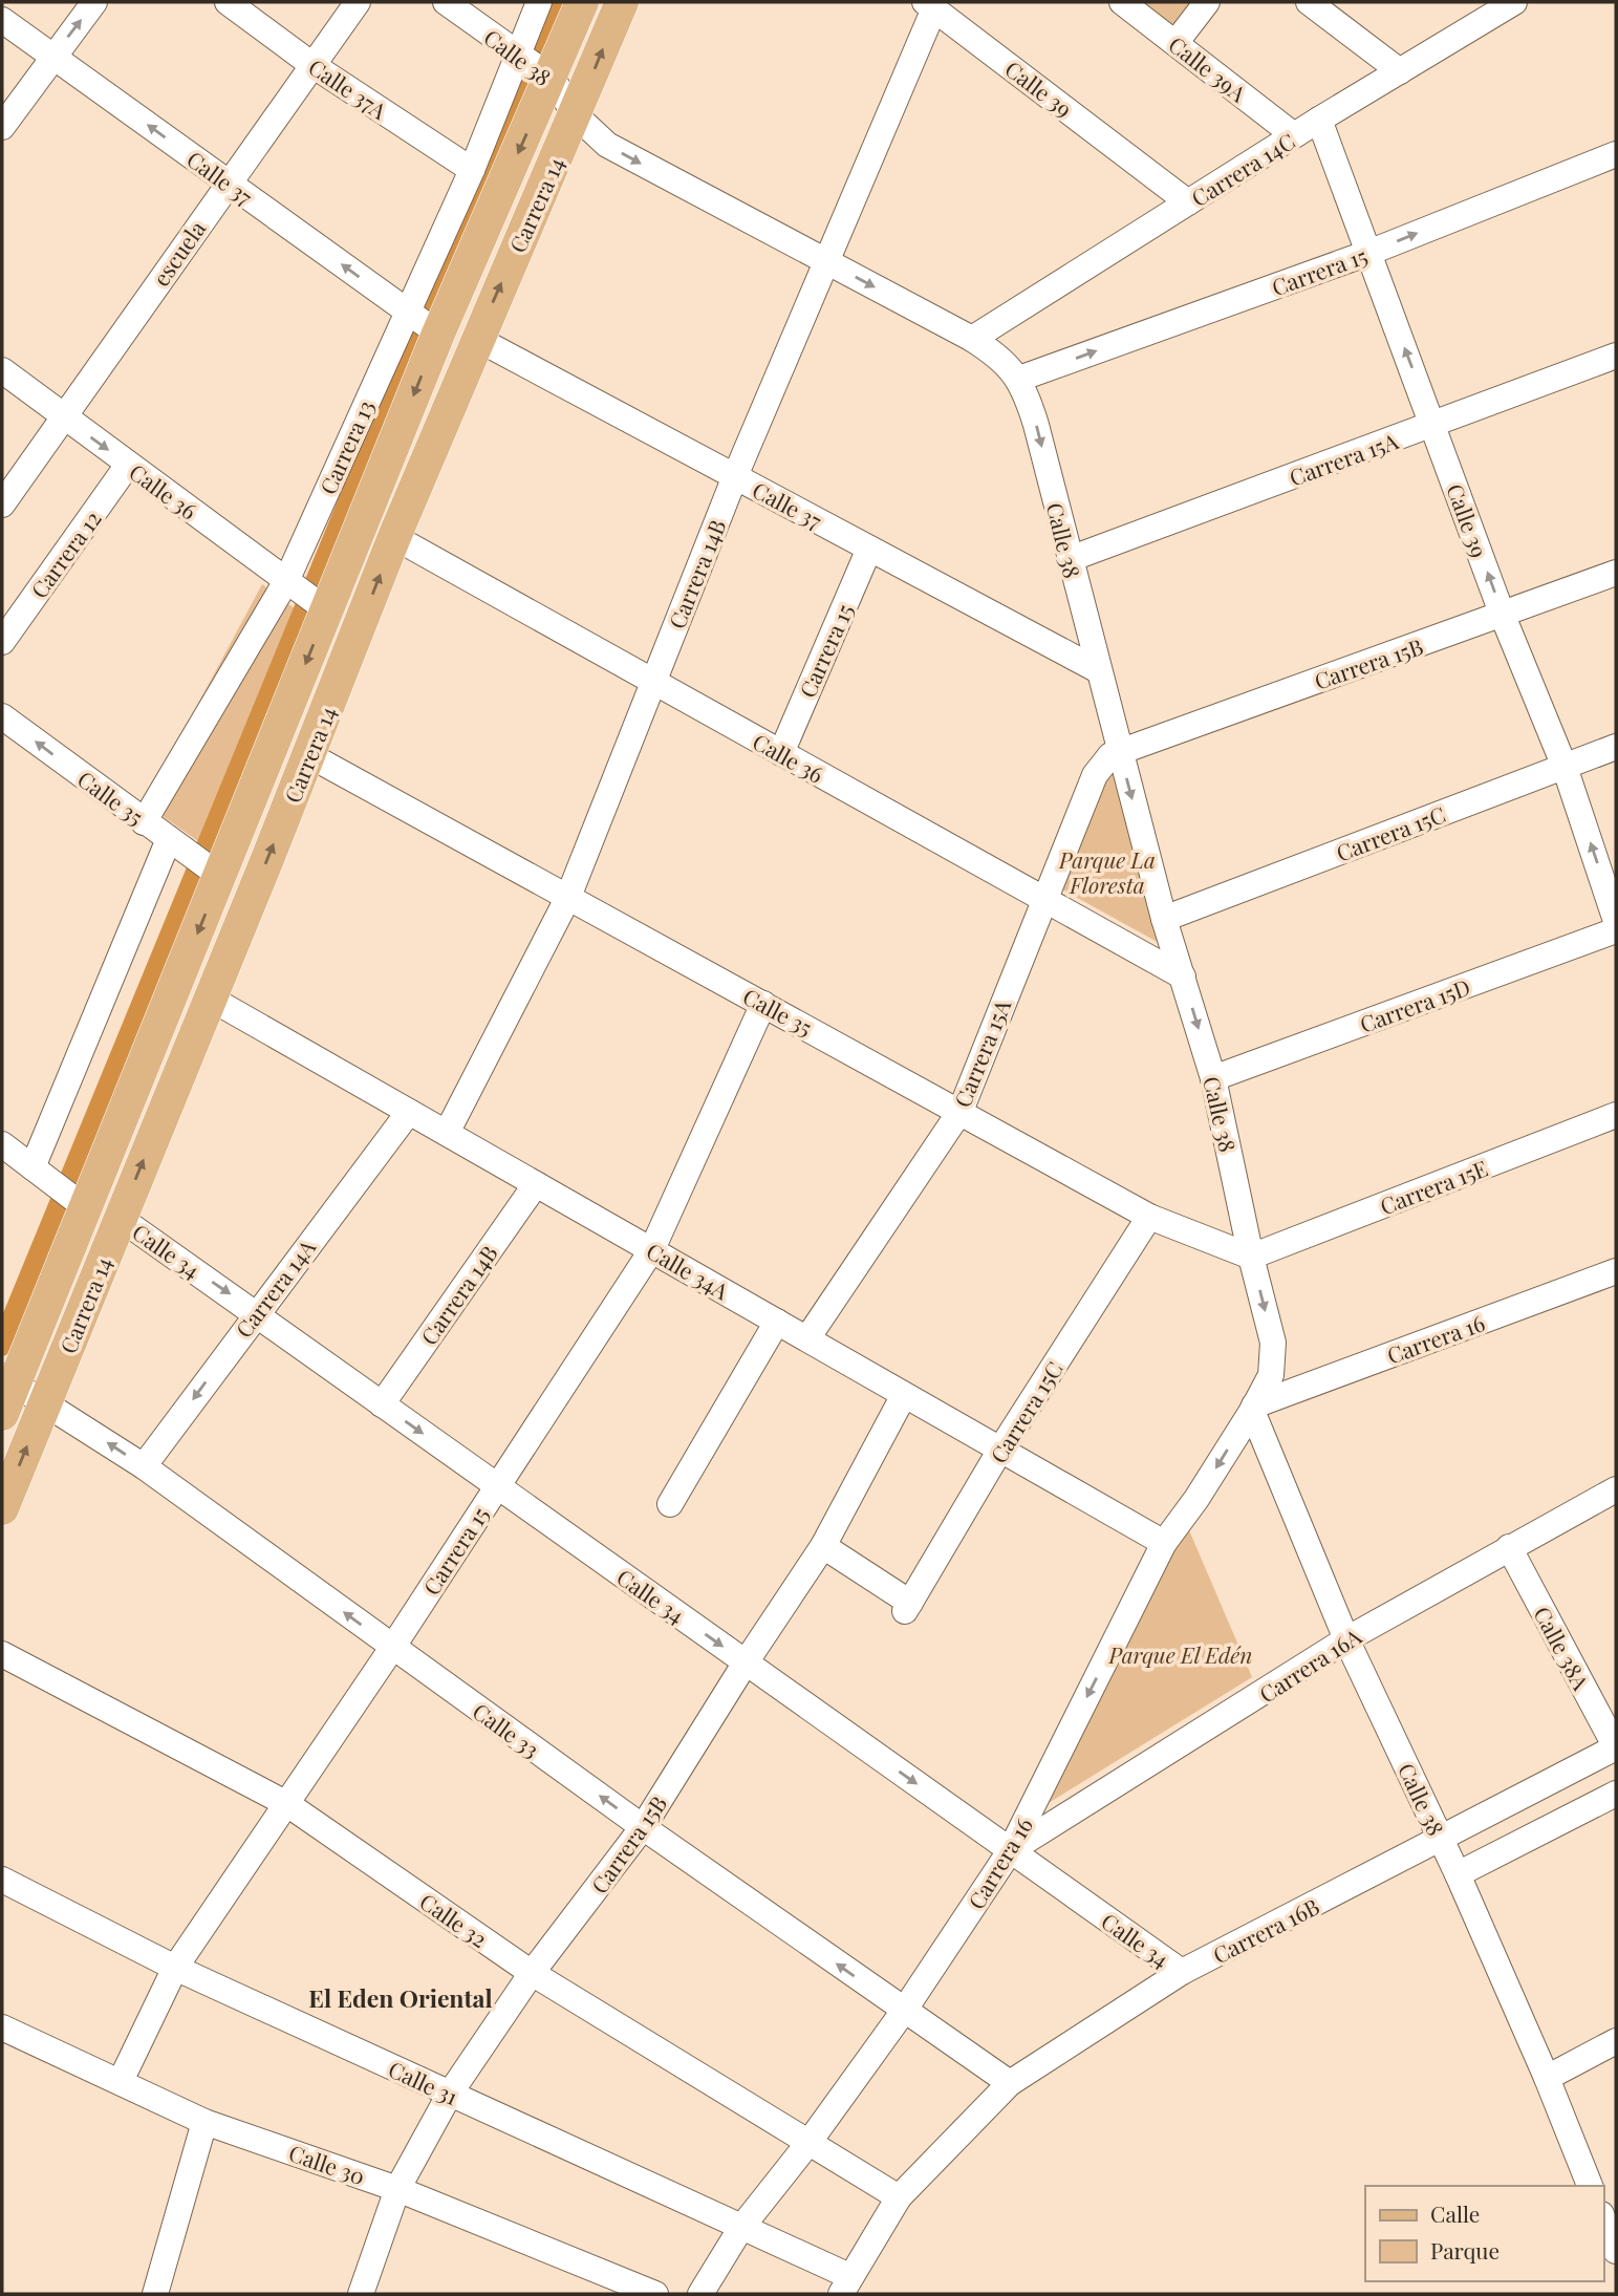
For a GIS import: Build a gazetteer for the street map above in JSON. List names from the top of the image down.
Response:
{
  "streets": {
    "main road": ["Carrera 14"],
    "street": [
      "Calle 38",
      "Calle 39A",
      "Calle 37A",
      "Calle 39",
      "Carrera 14C",
      "Calle 37",
      "escuela",
      "Carrera 15",
      "Carrera 13",
      "Carrera 15A",
      "Calle 36",
      "Carrera 12",
      "Carrera 14B",
      "Carrera 15B",
      "Calle 35",
      "Carrera 15C",
      "Carrera 15D",
      "Carrera 15E",
      "Calle 34",
      "Calle 34A",
      "Carrera 14A",
      "Carrera 16",
      "Calle 38A",
      "Carrera 16A",
      "Calle 33",
      "Calle 32",
      "Carrera 16B",
      "Calle 31",
      "Calle 30"
    ]
  },
  "crossings": [
    ["Calle 38", "Carrera 14C"],
    ["Calle 38", "Calle 37"],
    ["Calle 38", "Carrera 14"],
    ["Calle 38", "Carrera 15"],
    ["Calle 38", "Carrera 13"],
    ["Calle 38", "Carrera 15A"],
    ["Calle 38", "Calle 36"],
    ["Calle 38", "Carrera 14B"],
    ["Calle 38", "Carrera 15B"],
    ["Calle 38", "Calle 35"],
    ["Calle 38", "Carrera 15C"],
    ["Calle 38", "Carrera 15D"],
    ["Calle 38", "Carrera 15E"],
    ["Calle 38", "Carrera 16"],
    ["Calle 38", "Carrera 16A"],
    ["Calle 38", "Carrera 16B"],
    ["Calle 39A", "Carrera 14C"],
    ["Calle 37A", "escuela"],
    ["Calle 37A", "Carrera 13"],
    ["Calle 39", "Carrera 14C"],
    ["Calle 39", "Carrera 15"],
    ["Calle 39", "Carrera 15A"],
    ["Calle 39", "Carrera 14B"],
    ["Calle 39", "Carrera 15B"],
    ["Calle 39", "Carrera 15C"],
    ["Calle 37", "Carrera 14"],
    ["Calle 37", "escuela"],
    ["Calle 37", "Carrera 15"],
    ["Calle 37", "Carrera 13"],
    ["Calle 37", "Carrera 14B"],
    ["Carrera 14", "Carrera 13"],
    ["Carrera 14", "Calle 36"],
    ["Carrera 14", "Calle 35"],
    ["Carrera 14", "Calle 34"],
    ["Carrera 14", "Calle 34A"],
    ["Carrera 14", "Calle 33"],
    ["escuela", "Calle 36"],
    ["Carrera 15", "Calle 36"],
    ["Carrera 15", "Calle 35"],
    ["Carrera 15", "Calle 34"],
    ["Carrera 15", "Calle 34A"],
    ["Carrera 15", "Calle 33"],
    ["Carrera 15", "Calle 32"],
    ["Carrera 15", "Calle 31"],
    ["Carrera 15", "Calle 30"],
    ["Carrera 13", "Calle 36"],
    ["Carrera 13", "Calle 35"],
    ["Carrera 15A", "Calle 36"],
    ["Carrera 15A", "Carrera 15B"],
    ["Carrera 15A", "Calle 35"],
    ["Carrera 15A", "Calle 34A"],
    ["Calle 36", "Carrera 12"],
    ["Calle 36", "Carrera 14B"],
    ["Carrera 14B", "Calle 35"],
    ["Carrera 14B", "Calle 34"],
    ["Carrera 14B", "Calle 34A"],
    ["Carrera 15B", "Carrera 15C"],
    ["Carrera 15B", "Calle 34"],
    ["Carrera 15B", "Calle 34A"],
    ["Carrera 15B", "Calle 33"],
    ["Carrera 15B", "Calle 32"],
    ["Carrera 15B", "Calle 31"],
    ["Carrera 15B", "Calle 30"],
    ["Calle 35", "Carrera 15C"],
    ["Calle 35", "Carrera 15E"],
    ["Carrera 15C", "Calle 34A"],
    ["Calle 34", "Carrera 14A"],
    ["Calle 34", "Carrera 16"],
    ["Calle 34", "Carrera 16A"],
    ["Calle 34", "Carrera 16B"],
    ["Calle 34A", "Carrera 14A"],
    ["Calle 34A", "Carrera 16"],
    ["Carrera 14A", "Calle 33"],
    ["Carrera 16", "Carrera 16A"],
    ["Carrera 16", "Calle 33"],
    ["Carrera 16", "Calle 32"],
    ["Carrera 16", "Calle 31"],
    ["Calle 38A", "Carrera 16A"],
    ["Calle 38A", "Carrera 16B"],
    ["Calle 33", "Carrera 16B"],
    ["Calle 32", "Carrera 16B"],
    ["Carrera 16B", "Calle 31"]
  ],
  "one_way": [
    "Calle 38",
    "Calle 39",
    "Calle 37",
    "Calle 34",
    "Carrera 14A",
    "Calle 33"
  ],
  "districts": ["El Eden Oriental"],
  "parks": ["Parque La Floresta", "Parque El Edén"],
  "legend": ["Calle", "Parque"]
}
